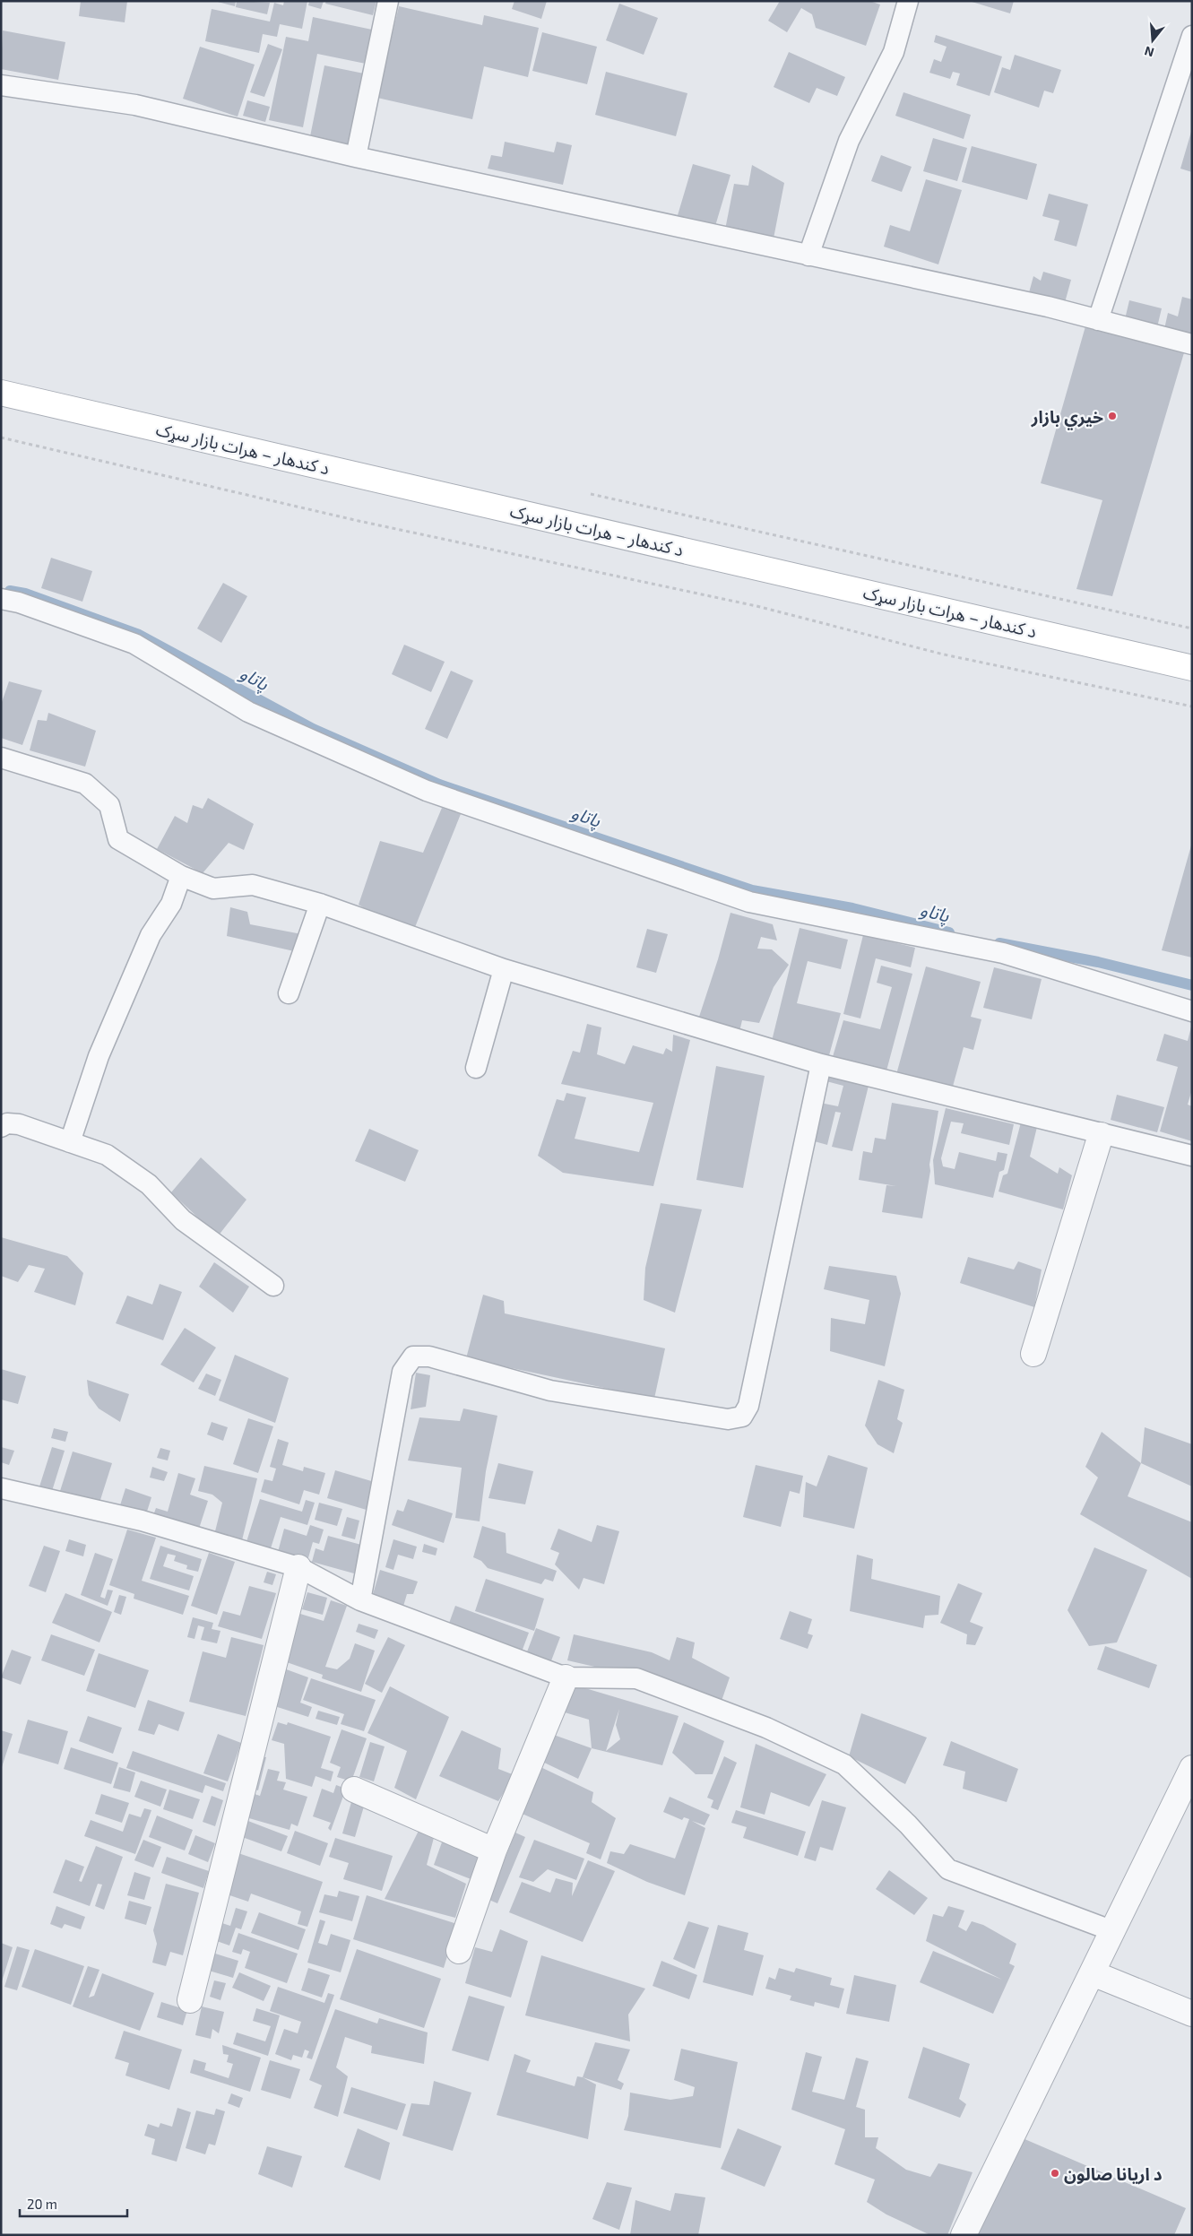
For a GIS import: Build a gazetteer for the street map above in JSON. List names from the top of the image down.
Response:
{
  "streets": {
    "main road": ["د کندهار – هرات بازار سړک"]
  },
  "water": ["پاتاو"],
  "places": ["خیري بازار", "د اریانا صالون"],
  "scale_bar": "20 m",
  "north": "bottom"
}
